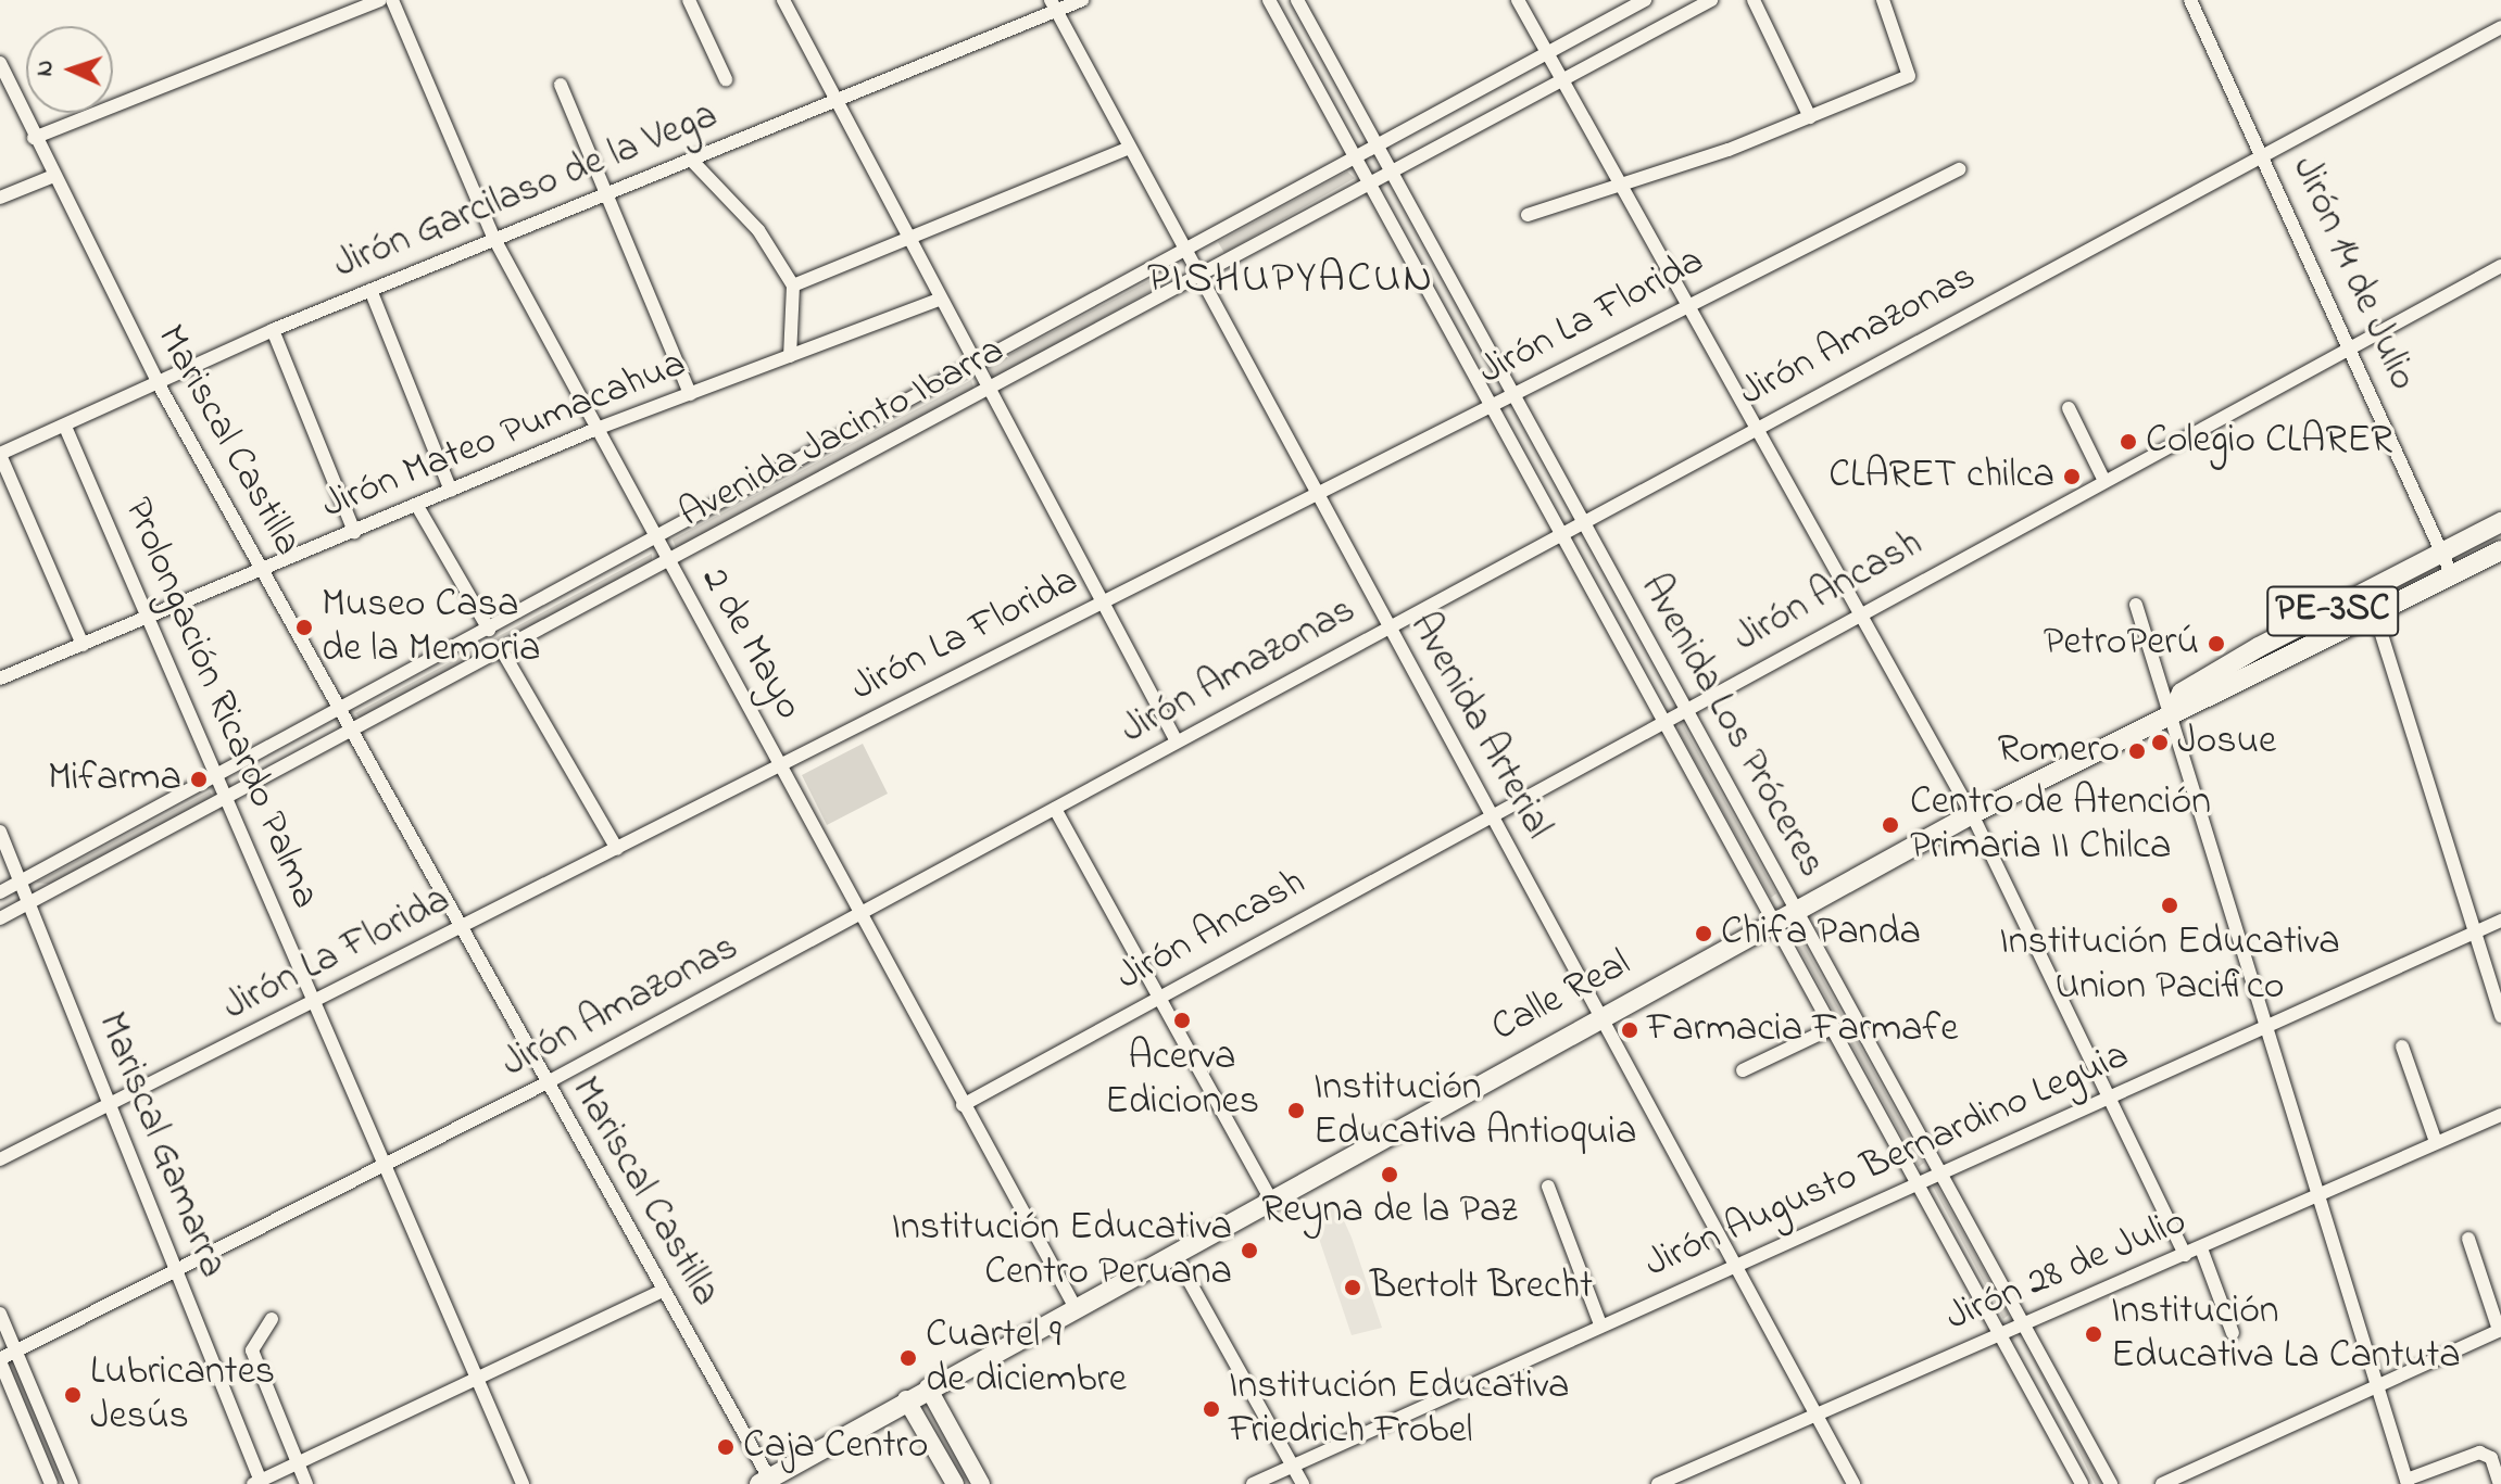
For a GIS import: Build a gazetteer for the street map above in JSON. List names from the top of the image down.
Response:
{
  "streets": {
    "highway": ["PE-3SC", "Calle Real"],
    "street": [
      "Jirón Garcilaso de la Vega",
      "Jirón 14 de Julio",
      "Jirón La Florida",
      "Jirón Amazonas",
      "Avenida Jacinto Ibarra",
      "Jirón Mateo Pumacahua",
      "Mariscal Castilla",
      "Jirón Ancash",
      "2 de Mayo",
      "Prolongación Ricardo Palma",
      "Avenida Arterial",
      "Avenida Los Próceres",
      "Mariscal Gamarra",
      "Jirón Augusto Bernardino Leguia",
      "Jirón 28 de Julio"
    ]
  },
  "crossings": [
    ["Jirón Garcilaso de la Vega", "Mariscal Castilla"],
    ["Jirón Garcilaso de la Vega", "2 de Mayo"],
    ["Jirón Garcilaso de la Vega", "Prolongación Ricardo Palma"],
    ["Jirón Garcilaso de la Vega", "Avenida Arterial"],
    ["Jirón 14 de Julio", "Jirón Amazonas"],
    ["Jirón 14 de Julio", "Jirón Ancash"],
    ["Jirón 14 de Julio", "Calle Real"],
    ["Jirón La Florida", "Mariscal Castilla"],
    ["Jirón La Florida", "2 de Mayo"],
    ["Jirón La Florida", "Prolongación Ricardo Palma"],
    ["Jirón La Florida", "Avenida Arterial"],
    ["Jirón La Florida", "Avenida Los Próceres"],
    ["Jirón La Florida", "Mariscal Gamarra"],
    ["Jirón Amazonas", "Mariscal Castilla"],
    ["Jirón Amazonas", "2 de Mayo"],
    ["Jirón Amazonas", "Prolongación Ricardo Palma"],
    ["Jirón Amazonas", "Avenida Arterial"],
    ["Jirón Amazonas", "Avenida Los Próceres"],
    ["Jirón Amazonas", "Mariscal Gamarra"],
    ["Avenida Jacinto Ibarra", "Mariscal Castilla"],
    ["Avenida Jacinto Ibarra", "2 de Mayo"],
    ["Avenida Jacinto Ibarra", "Prolongación Ricardo Palma"],
    ["Avenida Jacinto Ibarra", "Avenida Arterial"],
    ["Avenida Jacinto Ibarra", "Avenida Los Próceres"],
    ["Avenida Jacinto Ibarra", "Mariscal Gamarra"],
    ["Jirón Mateo Pumacahua", "Mariscal Castilla"],
    ["Jirón Mateo Pumacahua", "2 de Mayo"],
    ["Jirón Mateo Pumacahua", "Prolongación Ricardo Palma"],
    ["Mariscal Castilla", "Calle Real"],
    ["Jirón Ancash", "2 de Mayo"],
    ["Jirón Ancash", "Avenida Arterial"],
    ["Jirón Ancash", "Avenida Los Próceres"],
    ["2 de Mayo", "Calle Real"],
    ["Avenida Arterial", "Calle Real"],
    ["Avenida Arterial", "Jirón Augusto Bernardino Leguia"],
    ["Avenida Arterial", "Jirón 28 de Julio"],
    ["Avenida Los Próceres", "Calle Real"],
    ["Avenida Los Próceres", "Jirón Augusto Bernardino Leguia"],
    ["Avenida Los Próceres", "Jirón 28 de Julio"]
  ],
  "districts": ["PISHUPYACUN"],
  "places": [
    "Colegio CLARER",
    "CLARET chilca",
    "Museo Casa de la Memoria",
    "PetroPerú",
    "Josue",
    "Romero",
    "Mifarma",
    "Centro de Atención Primaria II Chilca",
    "Institución Educativa Union Pacifico",
    "Chifa Panda",
    "Acerva Ediciones",
    "Farmacia Farmafe",
    "Institución Educativa Antioquia",
    "Reyna de la Paz",
    "Institución Educativa Centro Peruana",
    "Bertolt Brecht",
    "Institución Educativa La Cantuta",
    "Cuartel 9 de diciembre",
    "Lubricantes Jesús",
    "Institución Educativa Friedrich Frobel",
    "Caja Centro"
  ],
  "north": "left"
}
